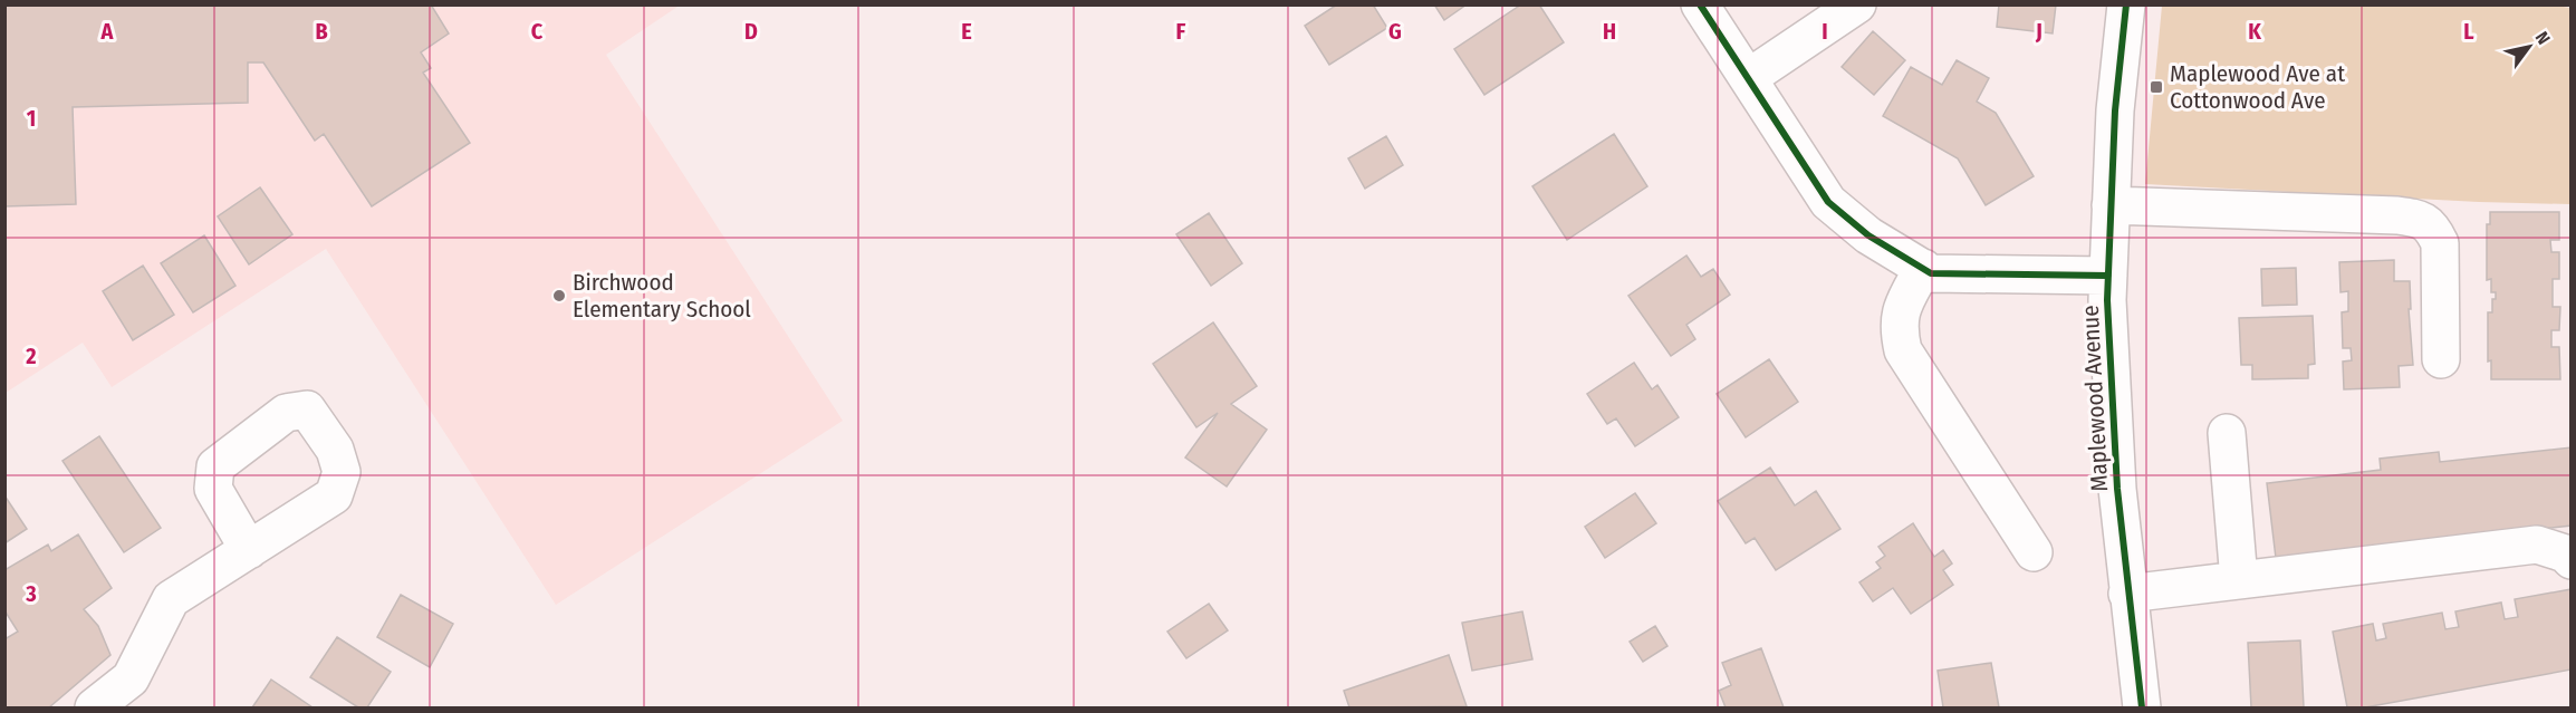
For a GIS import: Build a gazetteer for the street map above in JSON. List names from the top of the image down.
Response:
{
  "streets": {
    "street": ["Maplewood Avenue"]
  },
  "places": {
    "transit": ["Maplewood Ave at Cottonwood Ave"],
    "other": ["Birchwood Elementary School"]
  },
  "north": "top right",
  "grid": {
    "columns": [
      "A",
      "B",
      "C",
      "D",
      "E",
      "F",
      "G",
      "H",
      "I",
      "J",
      "K",
      "L"
    ],
    "rows": ["1", "2", "3"]
  }
}
